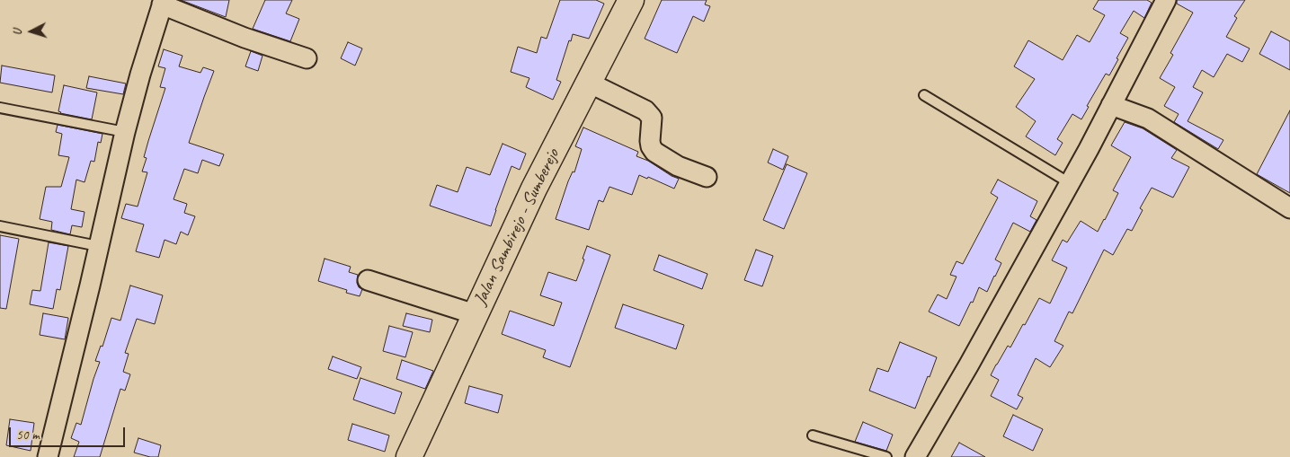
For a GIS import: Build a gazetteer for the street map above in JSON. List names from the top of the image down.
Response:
{
  "streets": {
    "main road": ["Jalan Sambirejo - Sumberejo"]
  },
  "scale_bar": "50 m",
  "north": "left"
}
